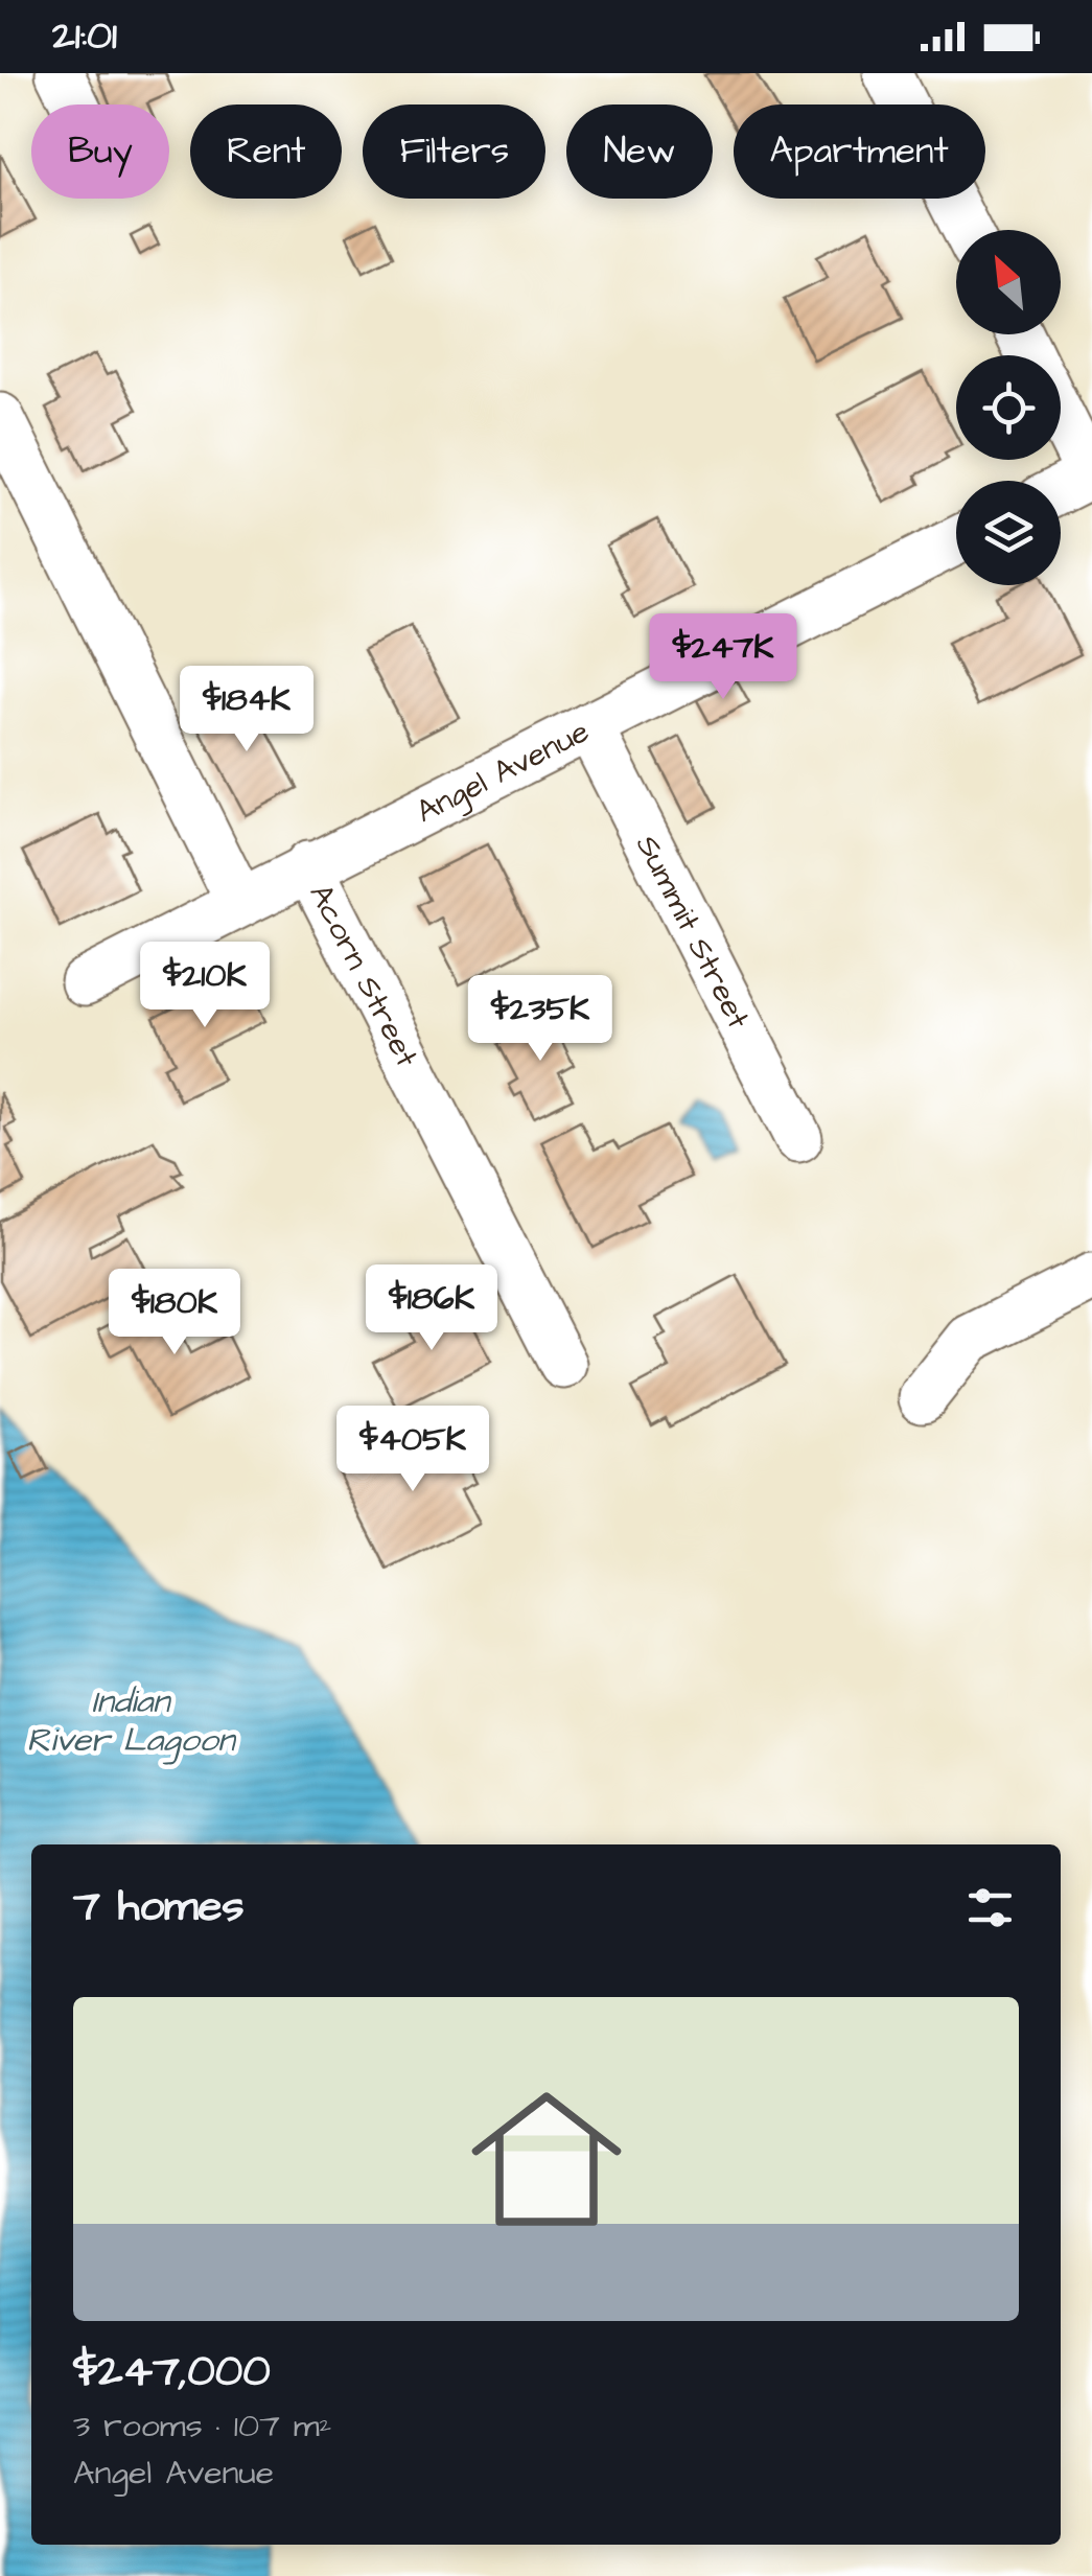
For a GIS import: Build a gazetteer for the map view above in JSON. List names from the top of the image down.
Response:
{
  "streets": {
    "street": ["Angel Avenue", "Summit Street", "Acorn Street"]
  },
  "crossings": [
    ["Angel Avenue", "Summit Street"],
    ["Angel Avenue", "Acorn Street"]
  ],
  "water": ["Indian River Lagoon"],
  "north": "top left",
  "page": {
    "status": "21:01",
    "chip": [
      "Buy",
      "Rent",
      "Filters",
      "New",
      "Apartment"
    ],
    "price": [
      "$247K",
      "$184K",
      "$210K",
      "$235K",
      "$186K",
      "$180K",
      "$405K"
    ],
    "heading": "7 homes",
    "list": [
      {
        "name": "$247,000",
        "note": "3 rooms · 107 m² · Angel Avenue"
      }
    ]
  }
}
